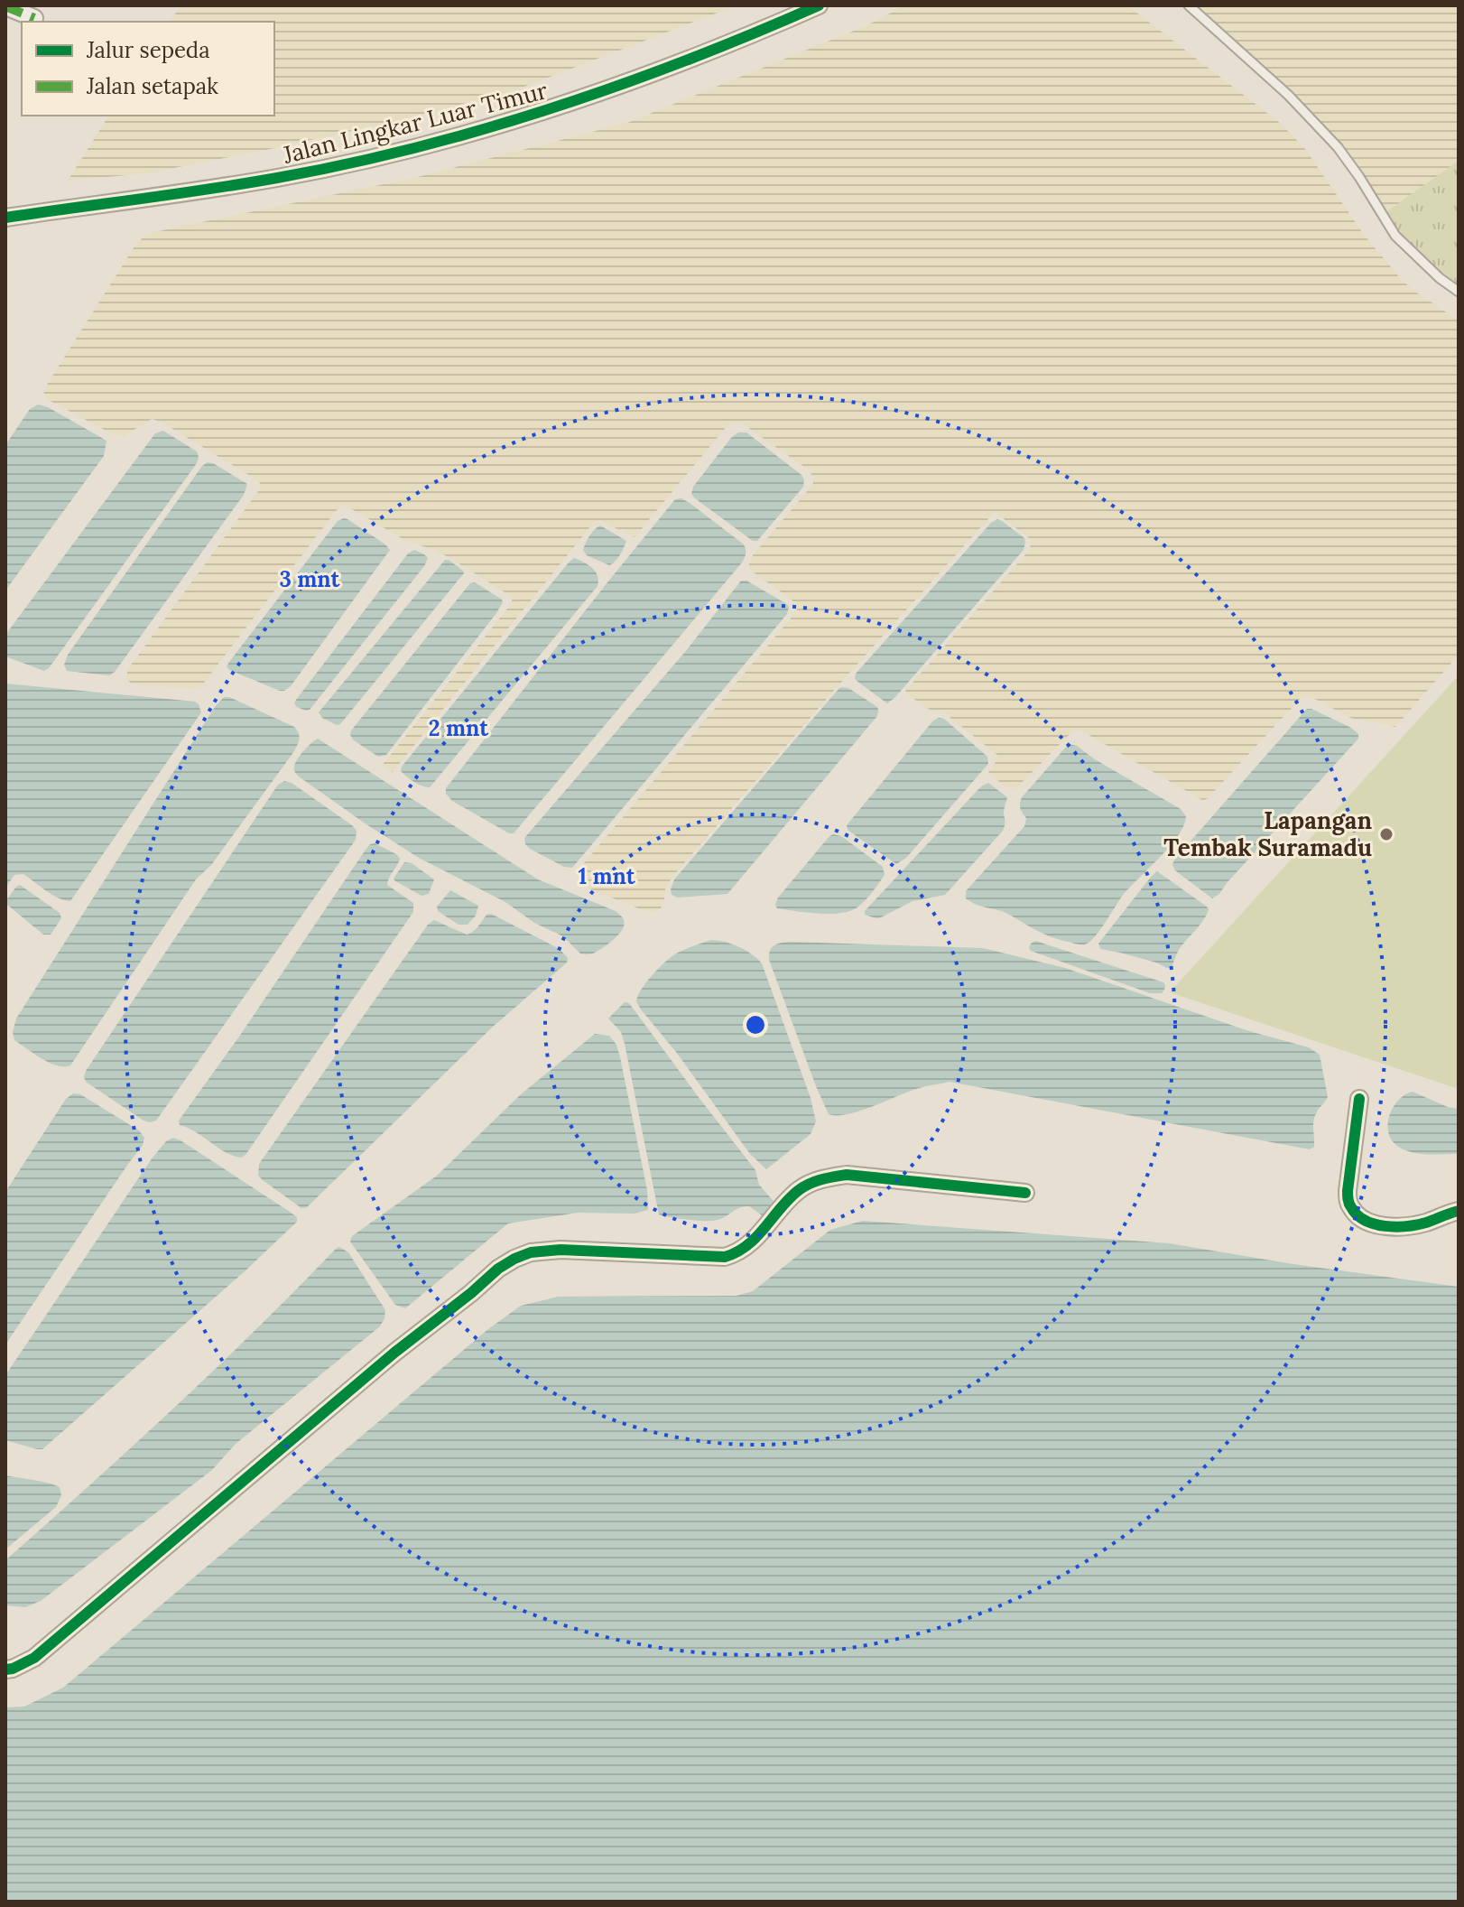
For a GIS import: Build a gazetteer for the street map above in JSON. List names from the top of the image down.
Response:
{
  "streets": {
    "street": ["Jalan Lingkar Luar Timur"]
  },
  "places": ["Lapangan Tembak Suramadu"],
  "legend": ["Jalur sepeda", "Jalan setapak"],
  "rings": ["3 mnt", "2 mnt", "1 mnt"]
}
